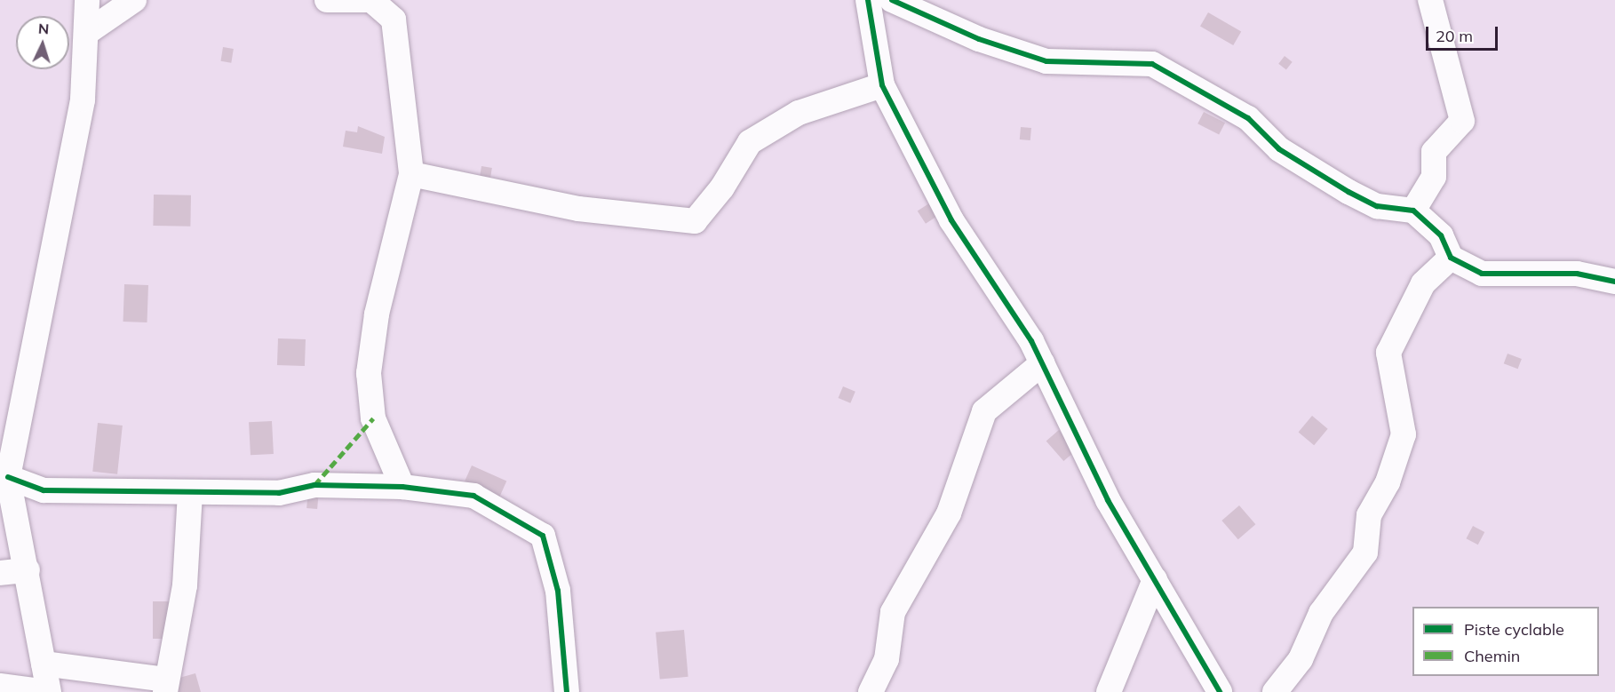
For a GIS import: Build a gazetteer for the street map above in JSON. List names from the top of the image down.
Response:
{
  "legend": ["Piste cyclable", "Chemin"],
  "scale_bar": "20 m",
  "north": "top"
}
